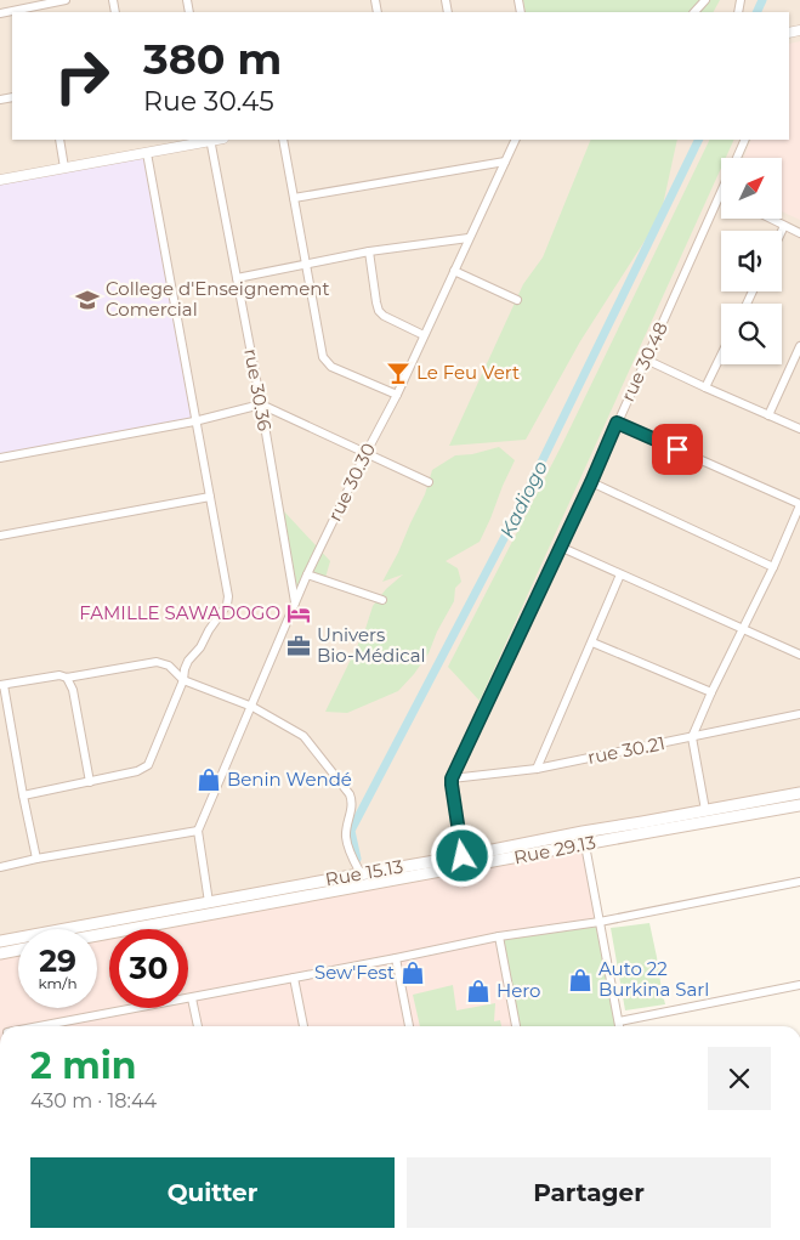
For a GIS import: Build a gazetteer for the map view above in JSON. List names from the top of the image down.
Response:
{
  "streets": {
    "main road": ["Rue 29.13", "Rue 15.13"],
    "street": [
      "rue 30.48",
      "rue 30.36",
      "rue 30.30",
      "rue 30.21"
    ]
  },
  "crossings": [
    ["rue 30.48", "rue 30.21"],
    ["rue 30.36", "rue 30.30"]
  ],
  "water": ["Kadiogo"],
  "places": {
    "school or university": ["College d'Enseignement Comercial"],
    "bar": ["Le Feu Vert"],
    "hotel": ["FAMILLE SAWADOGO"],
    "office": ["Univers Bio-Médical"],
    "shop": [
      "Benin Wendé",
      "Sew'Fest",
      "Auto 22 Burkina Sarl",
      "Hero"
    ]
  },
  "north": "top right",
  "page": {
    "turn": ["380 m", "Rue 30.45"],
    "speed": "29 km/h",
    "limit": "30",
    "heading": ["2 min", "430 m · 18:44"],
    "buttons": ["Quitter", "Partager"]
  }
}
